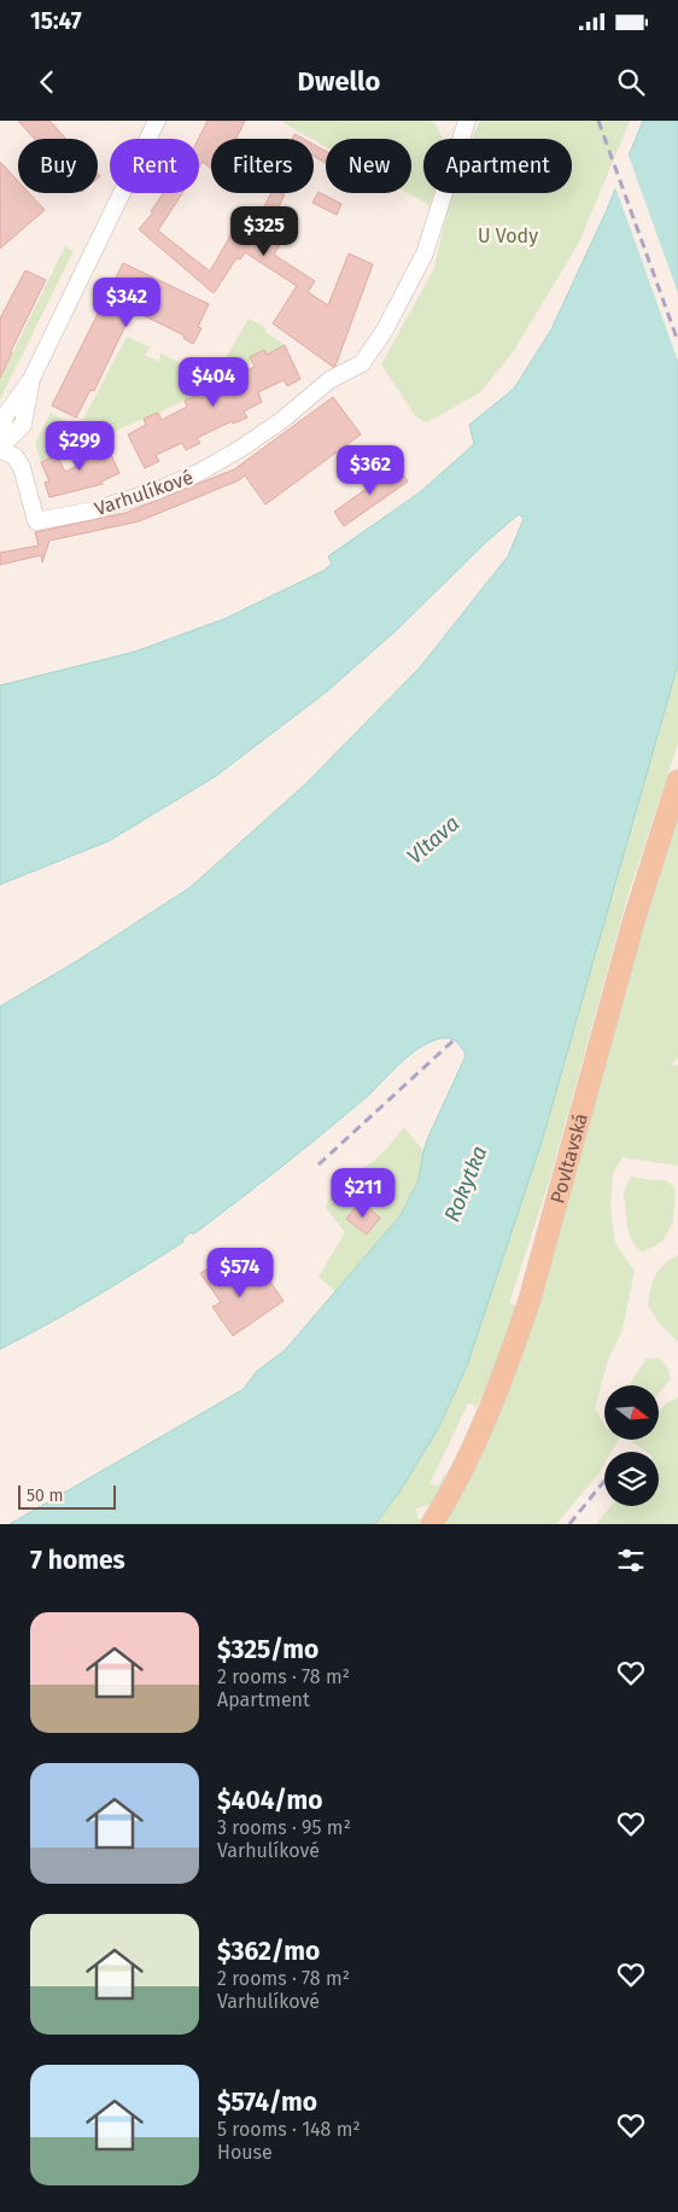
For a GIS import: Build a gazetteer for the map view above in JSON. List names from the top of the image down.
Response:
{
  "streets": {
    "main road": ["Povltavská"],
    "street": ["Varhulíkové"]
  },
  "water": ["Vltava", "Rokytka"],
  "parks": ["U Vody"],
  "scale_bar": "50 m",
  "north": "right",
  "page": {
    "status": "15:47",
    "header": "Dwello",
    "chip": [
      "Buy",
      "Rent",
      "Filters",
      "New",
      "Apartment"
    ],
    "price": [
      "$325",
      "$342",
      "$404",
      "$299",
      "$362",
      "$211",
      "$574"
    ],
    "scale": "50 m",
    "heading": "7 homes",
    "list": [
      {
        "name": "$325/mo",
        "note": "2 rooms · 78 m² · Apartment"
      },
      {
        "name": "$404/mo",
        "note": "3 rooms · 95 m² · Varhulíkové"
      },
      {
        "name": "$362/mo",
        "note": "2 rooms · 78 m² · Varhulíkové"
      },
      {
        "name": "$574/mo",
        "note": "5 rooms · 148 m² · House"
      }
    ]
  }
}
